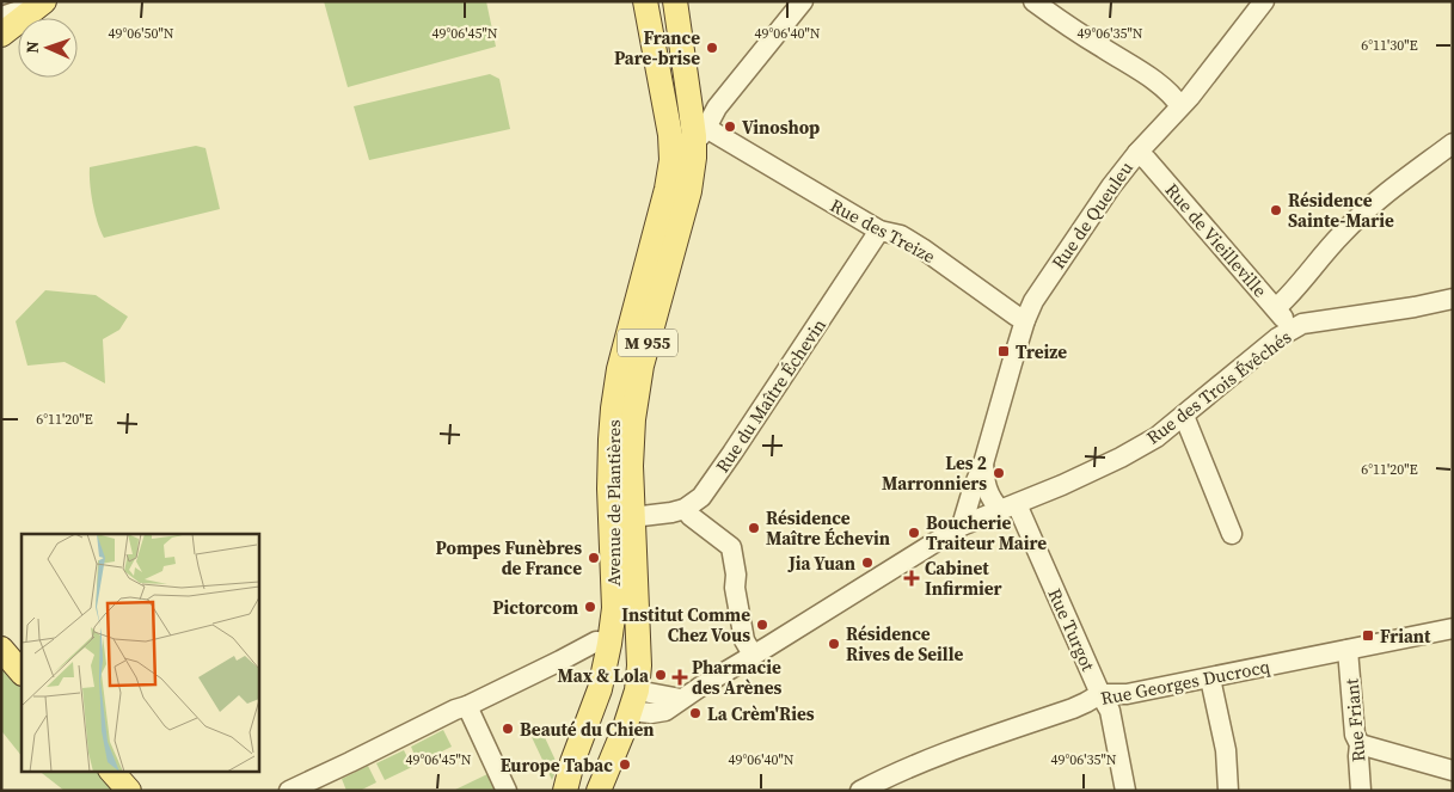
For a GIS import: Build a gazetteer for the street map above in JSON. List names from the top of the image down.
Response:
{
  "streets": {
    "main road": ["M 955", "Avenue de Plantières"],
    "street": [
      "Rue de Queuleu",
      "Rue des Treize",
      "Rue de Vieilleville",
      "Rue des Trois Évêchés",
      "Rue du Maître Échevin",
      "Rue Turgot",
      "Rue Georges Ducrocq",
      "Rue Friant"
    ]
  },
  "crossings": [
    ["Rue de Queuleu", "Rue des Treize"],
    ["Rue de Queuleu", "Rue de Vieilleville"],
    ["Rue de Queuleu", "Rue des Trois Évêchés"],
    ["Rue de Queuleu", "Rue Turgot"],
    ["Rue des Treize", "Rue du Maître Échevin"],
    ["Rue des Treize", "Avenue de Plantières"],
    ["Rue de Vieilleville", "Rue des Trois Évêchés"],
    ["Rue des Trois Évêchés", "Rue Turgot"],
    ["Rue Turgot", "Rue Georges Ducrocq"],
    ["Rue Georges Ducrocq", "Rue Friant"]
  ],
  "places": {
    "other": [
      "France Pare-brise",
      "Vinoshop",
      "Résidence Sainte-Marie",
      "Les 2 Marronniers",
      "Résidence Maître Échevin",
      "Boucherie Traiteur Maire",
      "Pompes Funèbres de France",
      "Jia Yuan",
      "Pictorcom",
      "Institut Comme Chez Vous",
      "Résidence Rives de Seille",
      "Max & Lola",
      "La Crèm'Ries",
      "Beauté du Chien",
      "Europe Tabac"
    ],
    "transit": ["Treize", "Friant"],
    "health": ["Cabinet Infirmier", "Pharmacie des Arènes"]
  },
  "north": "left",
  "coordinates": [
    "49°06'50\"N",
    "49°06'45\"N",
    "49°06'40\"N",
    "49°06'35\"N",
    "6°11'30\"E",
    "6°11'20\"E"
  ]
}
